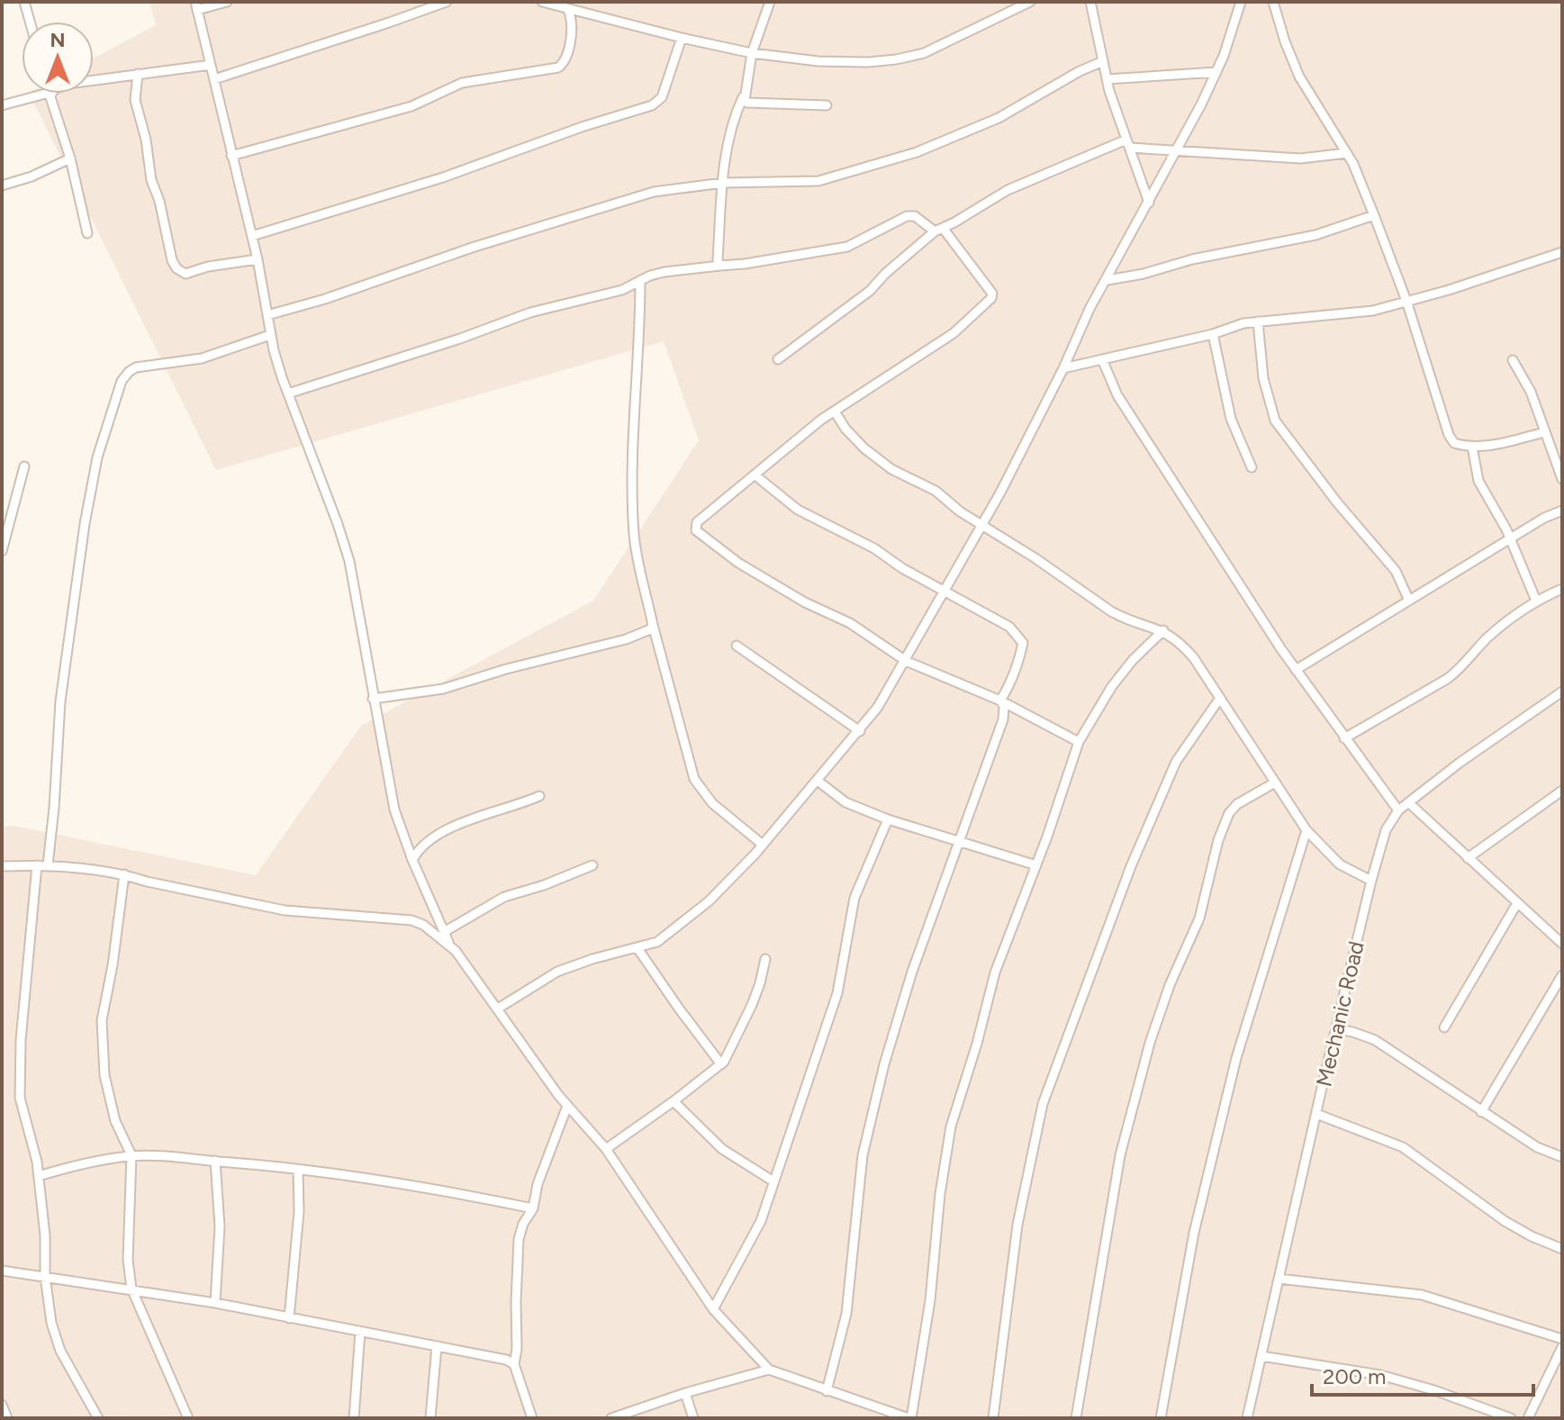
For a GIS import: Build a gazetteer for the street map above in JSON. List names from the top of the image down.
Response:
{
  "streets": {
    "street": ["Mechanic Road"]
  },
  "scale_bar": "200 m",
  "north": "top"
}
